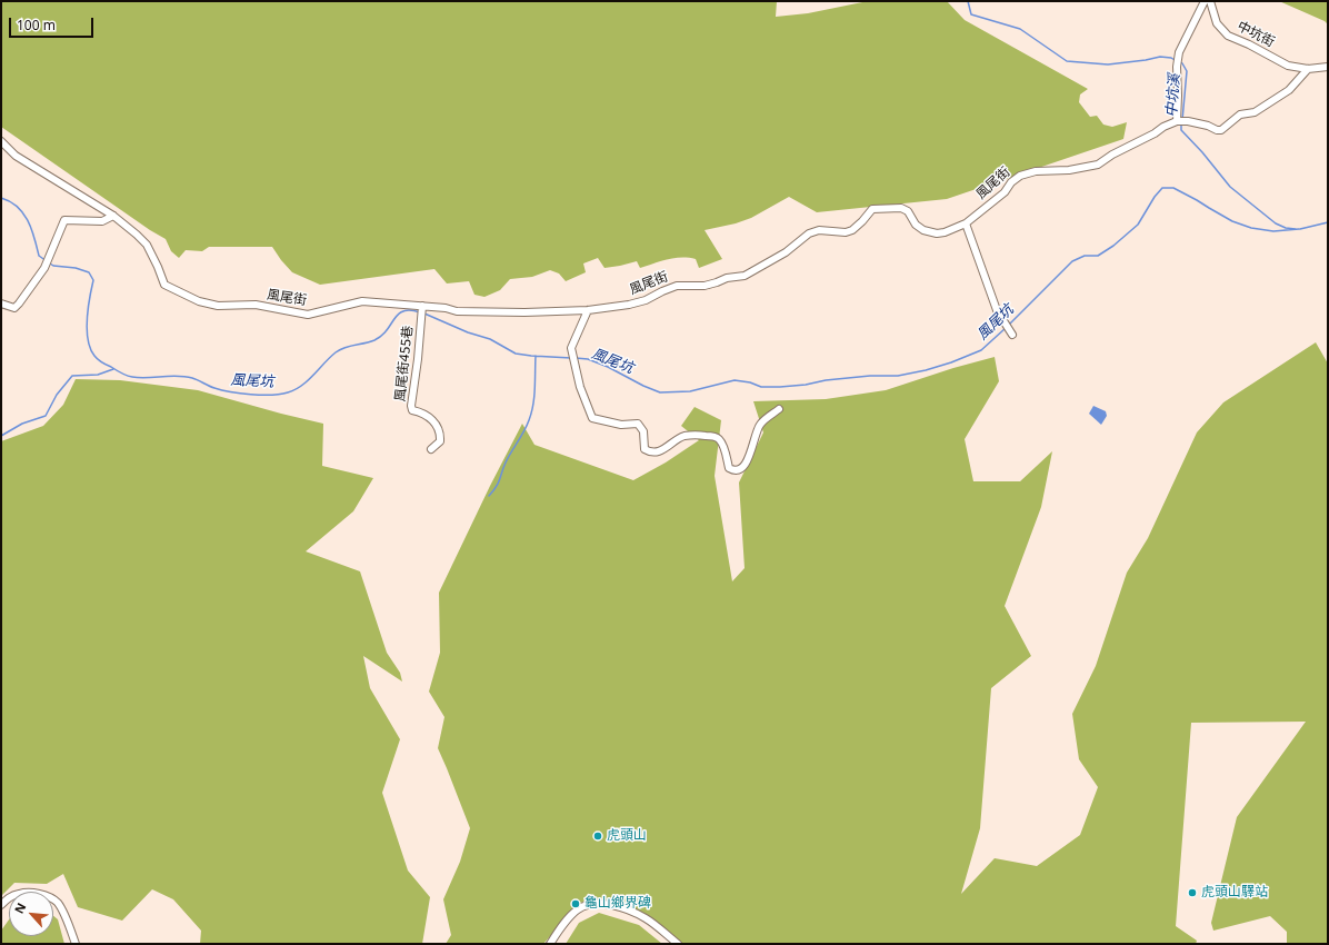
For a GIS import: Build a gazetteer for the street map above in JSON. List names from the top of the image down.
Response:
{
  "streets": {
    "street": ["中坑街", "風尾街", "風尾街455巷"]
  },
  "crossings": [
    ["中坑街", "風尾街"],
    ["風尾街", "風尾街455巷"]
  ],
  "water": ["中坑溪", "風尾坑"],
  "places": ["虎頭山", "虎頭山驛站", "龜山鄉界碑"],
  "scale_bar": "100 m",
  "north": "top left"
}
